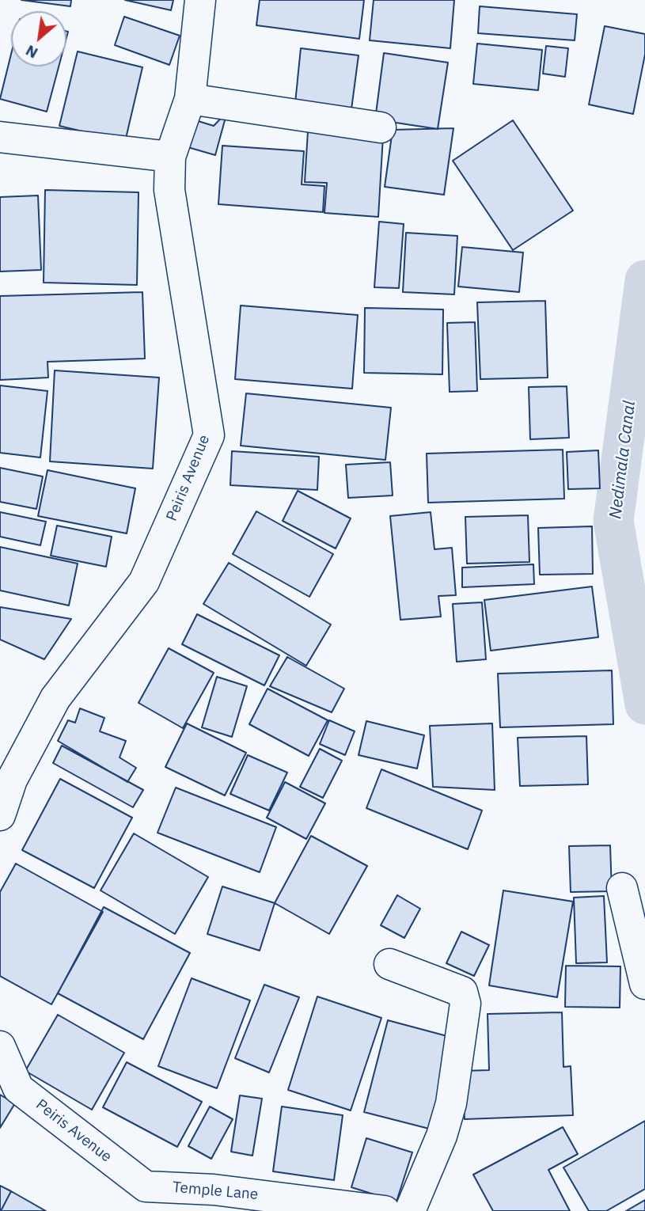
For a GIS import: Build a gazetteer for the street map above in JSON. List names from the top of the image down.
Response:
{
  "streets": {
    "street": ["Peiris Avenue", "Temple Lane"]
  },
  "crossings": [
    ["Peiris Avenue", "Temple Lane"]
  ],
  "water": ["Nedimala Canal"],
  "north": "bottom left"
}
